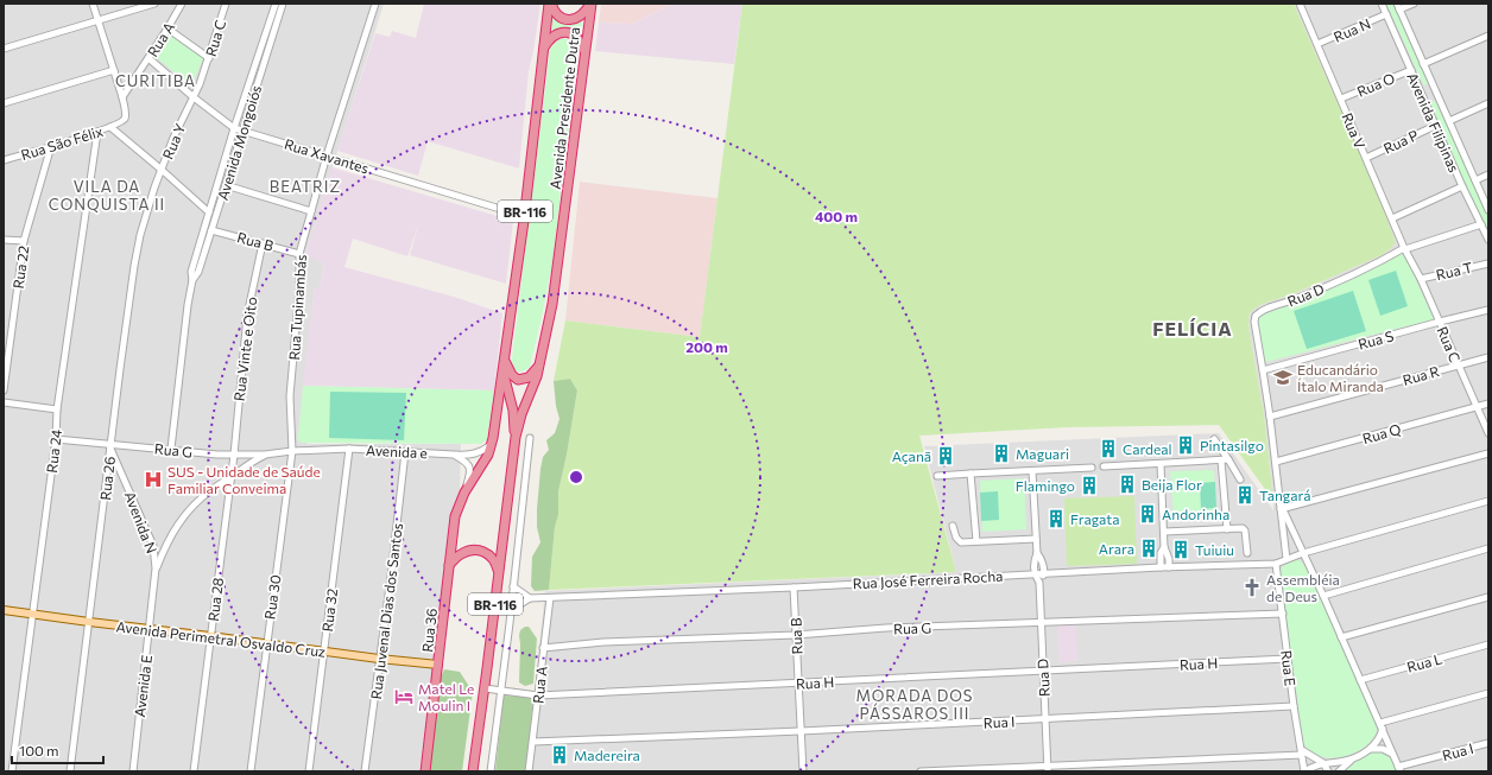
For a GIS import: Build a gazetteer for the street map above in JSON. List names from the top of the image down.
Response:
{
  "streets": {
    "highway": ["Avenida Presidente Dutra", "BR-116", "Rua 36"],
    "main road": ["Avenida Perimetral Osvaldo Cruz"],
    "street": [
      "Rua N",
      "Rua C",
      "Rua A",
      "Rua O",
      "Avenida Filipinas",
      "Rua V",
      "Rua Y",
      "Rua P",
      "Rua São Félix",
      "Avenida Mongoiós",
      "Rua Xavantes",
      "Rua B",
      "Rua 22",
      "Rua T",
      "Rua D",
      "Rua Tupinambás",
      "Rua S",
      "Rua Vinte e Oito",
      "Rua R",
      "Rua Q",
      "Rua G",
      "Rua 24",
      "Avenida e",
      "Rua 26",
      "Avenida N",
      "Rua José Ferreira Rocha",
      "Rua 30",
      "Rua 28",
      "Rua 32",
      "Rua Juvenal Dias dos Santos",
      "Rua L",
      "Rua H",
      "Rua E",
      "Avenida E",
      "Rua I"
    ]
  },
  "crossings": [
    ["Rua N", "Avenida Filipinas"],
    ["Rua N", "Rua V"],
    ["Rua C", "Rua V"],
    ["Rua C", "Rua Y"],
    ["Rua C", "Rua Xavantes"],
    ["Rua C", "Rua T"],
    ["Rua C", "Rua S"],
    ["Rua C", "Rua R"],
    ["Rua C", "Rua Q"],
    ["Rua A", "Rua São Félix"],
    ["Rua A", "Rua Xavantes"],
    ["Rua A", "Rua G"],
    ["Rua A", "Rua José Ferreira Rocha"],
    ["Rua A", "Rua H"],
    ["Rua A", "Rua I"],
    ["Rua O", "Avenida Filipinas"],
    ["Rua O", "Rua V"],
    ["Avenida Presidente Dutra", "Rua Xavantes"],
    ["Avenida Presidente Dutra", "Rua 36"],
    ["Avenida Presidente Dutra", "Rua H"],
    ["Avenida Filipinas", "Rua P"],
    ["Rua V", "Rua P"],
    ["Rua V", "Rua D"],
    ["Rua Y", "Rua Xavantes"],
    ["Rua Y", "Rua 26"],
    ["Rua São Félix", "Rua 22"],
    ["Rua São Félix", "Rua 24"],
    ["Avenida Mongoiós", "Rua Xavantes"],
    ["Avenida Mongoiós", "Rua B"],
    ["Avenida Mongoiós", "Rua G"],
    ["Rua Xavantes", "Rua Tupinambás"],
    ["Rua B", "Rua Tupinambás"],
    ["Rua B", "Rua Vinte e Oito"],
    ["Rua B", "Rua G"],
    ["Rua B", "Rua José Ferreira Rocha"],
    ["Rua B", "Rua H"],
    ["Rua B", "Rua I"],
    ["Rua D", "Rua S"],
    ["Rua D", "Rua G"],
    ["Rua D", "Rua José Ferreira Rocha"],
    ["Rua D", "Rua H"],
    ["Rua D", "Rua I"],
    ["Rua Tupinambás", "Rua G"],
    ["Rua Tupinambás", "Avenida e"],
    ["Rua Tupinambás", "Rua 30"],
    ["Rua Vinte e Oito", "Rua G"],
    ["Rua Vinte e Oito", "Rua 28"],
    ["Rua G", "Rua 24"],
    ["Rua G", "Avenida e"],
    ["Rua G", "Rua 26"],
    ["Rua G", "Avenida N"],
    ["Rua G", "Rua 30"],
    ["Rua G", "Rua 28"],
    ["Rua G", "Rua E"],
    ["Rua 24", "Avenida Perimetral Osvaldo Cruz"],
    ["Avenida e", "Rua 30"],
    ["Avenida e", "Rua 32"],
    ["Avenida e", "Rua Juvenal Dias dos Santos"],
    ["Avenida e", "Rua 36"],
    ["Rua 26", "Avenida N"],
    ["Rua 26", "Avenida Perimetral Osvaldo Cruz"],
    ["Avenida N", "Avenida Perimetral Osvaldo Cruz"],
    ["Avenida N", "Avenida E"],
    ["Rua José Ferreira Rocha", "Rua E"],
    ["Rua 30", "Avenida Perimetral Osvaldo Cruz"],
    ["Rua 28", "Avenida Perimetral Osvaldo Cruz"],
    ["Rua 32", "Avenida Perimetral Osvaldo Cruz"],
    ["Rua Juvenal Dias dos Santos", "Avenida Perimetral Osvaldo Cruz"],
    ["Rua 36", "Avenida Perimetral Osvaldo Cruz"],
    ["Avenida Perimetral Osvaldo Cruz", "Avenida E"],
    ["Rua H", "Rua E"],
    ["Rua E", "Rua I"]
  ],
  "districts": [
    "CURITIBA",
    "VILA DA CONQUISTA II",
    "BEATRIZ",
    "FELÍCIA",
    "MORADA DOS PÁSSAROS III"
  ],
  "places": {
    "school or university": ["Educandário Ítalo Miranda"],
    "building": [
      "Pintasilgo",
      "Cardeal",
      "Maguari",
      "Açanã",
      "Beija Flor",
      "Flamingo",
      "Tangará",
      "Andorinha",
      "Fragata",
      "Arara",
      "Tuiuiu",
      "Madereira"
    ],
    "hospital": ["SUS - Unidade de Saúde Familiar Conveima"],
    "church": ["Assembléia de Deus"],
    "hotel": ["Matel Le Moulin I"]
  },
  "scale_bar": "100 m",
  "rings": ["400 m", "200 m"]
}
